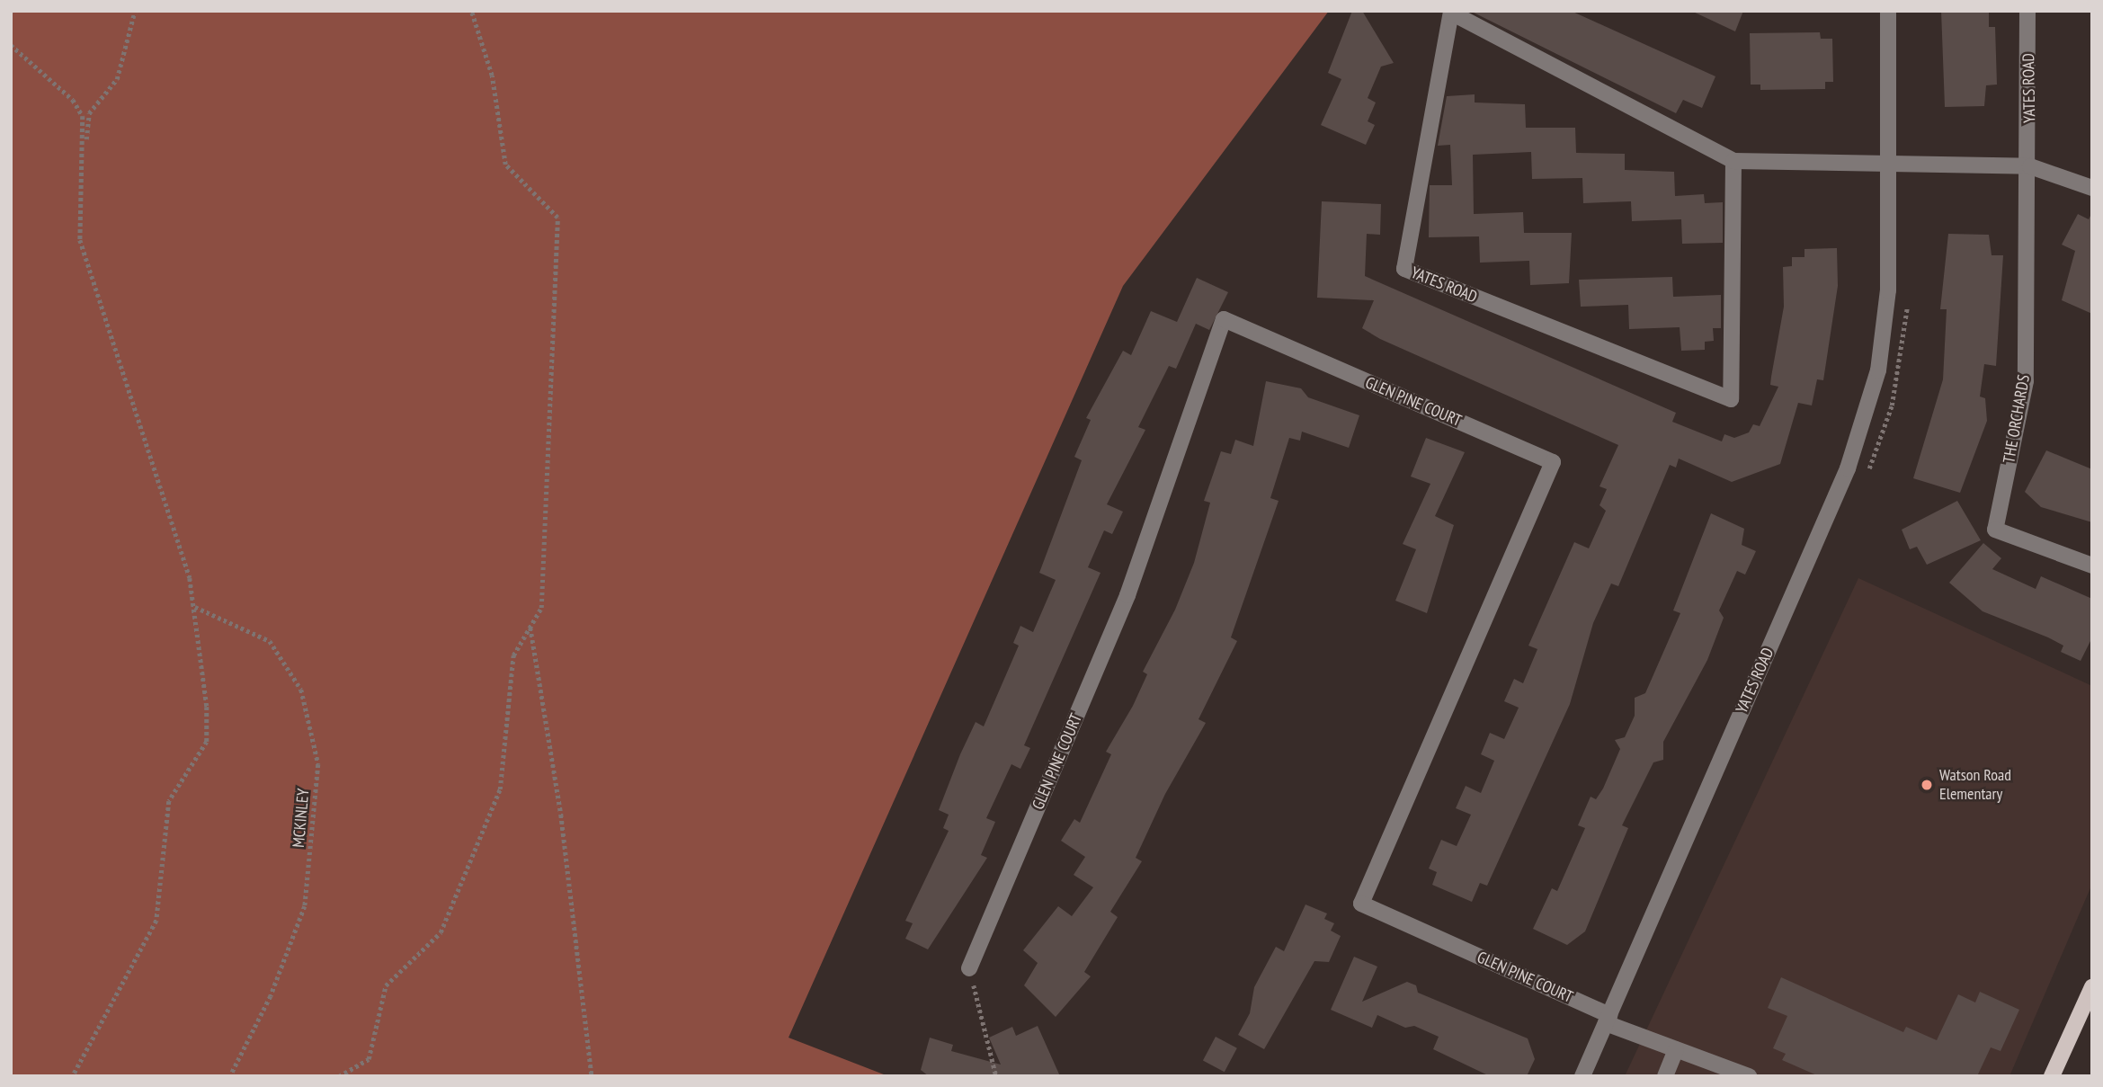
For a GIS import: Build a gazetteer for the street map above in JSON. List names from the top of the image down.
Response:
{
  "streets": {
    "street": ["YATES ROAD", "GLEN PINE COURT", "THE ORCHARDS"],
    "path": ["MCKINLEY"]
  },
  "crossings": [
    ["YATES ROAD", "GLEN PINE COURT"],
    ["YATES ROAD", "THE ORCHARDS"]
  ],
  "places": ["Watson Road Elementary"]
}
